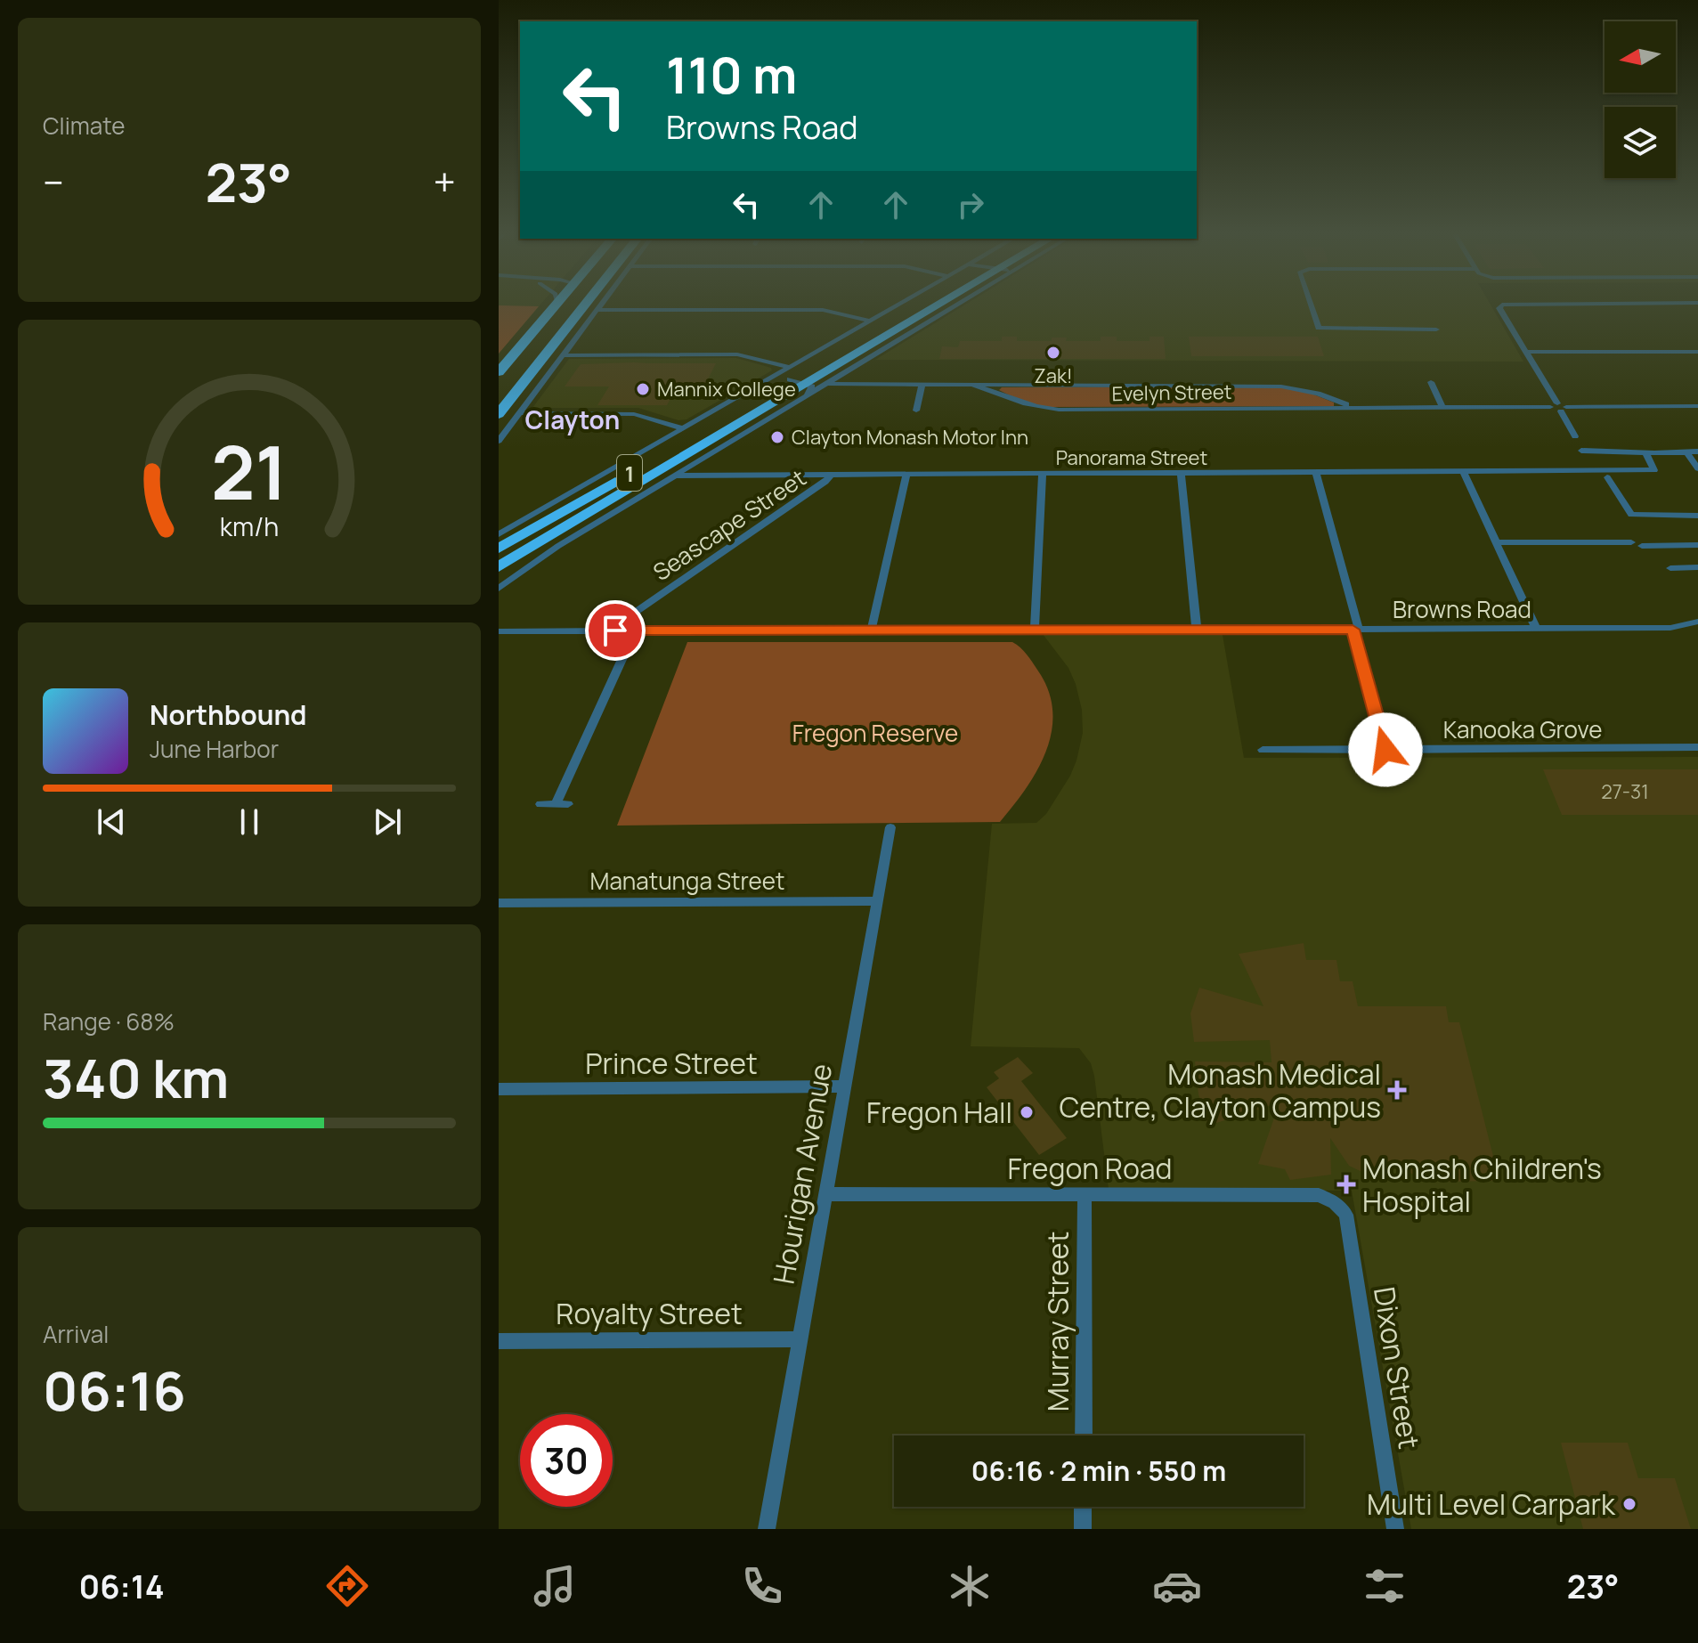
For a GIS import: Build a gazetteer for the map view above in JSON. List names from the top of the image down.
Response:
{
  "streets": {
    "highway": ["1"],
    "street": [
      "Evelyn Street",
      "Panorama Street",
      "Seascape Street",
      "Browns Road",
      "Kanooka Grove",
      "Manatunga Street",
      "Prince Street",
      "Fregon Road",
      "Hourigan Avenue",
      "Royalty Street",
      "Murray Street",
      "Dixon Street"
    ]
  },
  "crossings": [
    ["Panorama Street", "Seascape Street"],
    ["Seascape Street", "Browns Road"],
    ["Manatunga Street", "Hourigan Avenue"],
    ["Prince Street", "Hourigan Avenue"],
    ["Fregon Road", "Hourigan Avenue"],
    ["Fregon Road", "Murray Street"],
    ["Fregon Road", "Dixon Street"],
    ["Hourigan Avenue", "Royalty Street"]
  ],
  "districts": ["Clayton"],
  "parks": ["Fregon Reserve"],
  "places": {
    "other": [
      "Zak!",
      "Mannix College",
      "Clayton Monash Motor Inn",
      "Fregon Hall",
      "Multi Level Carpark"
    ],
    "health": ["Monash Medical Centre, Clayton Campus", "Monash Children's Hospital"]
  },
  "house_numbers": ["27-31"],
  "north": "left",
  "page": {
    "tile": [
      "Climate",
      ["Range · 68%", "340 km"],
      ["Arrival", "06:16"]
    ],
    "turn": ["110 m", "Browns Road"],
    "heat": ["−", "23°", "+"],
    "song": ["Northbound", "June Harbor"],
    "limit": "30",
    "trip": "06:16 · 2 min · 550 m",
    "tabs": ["06:14", "23°"],
    "gauge": ["21", "km/h"]
  }
}
